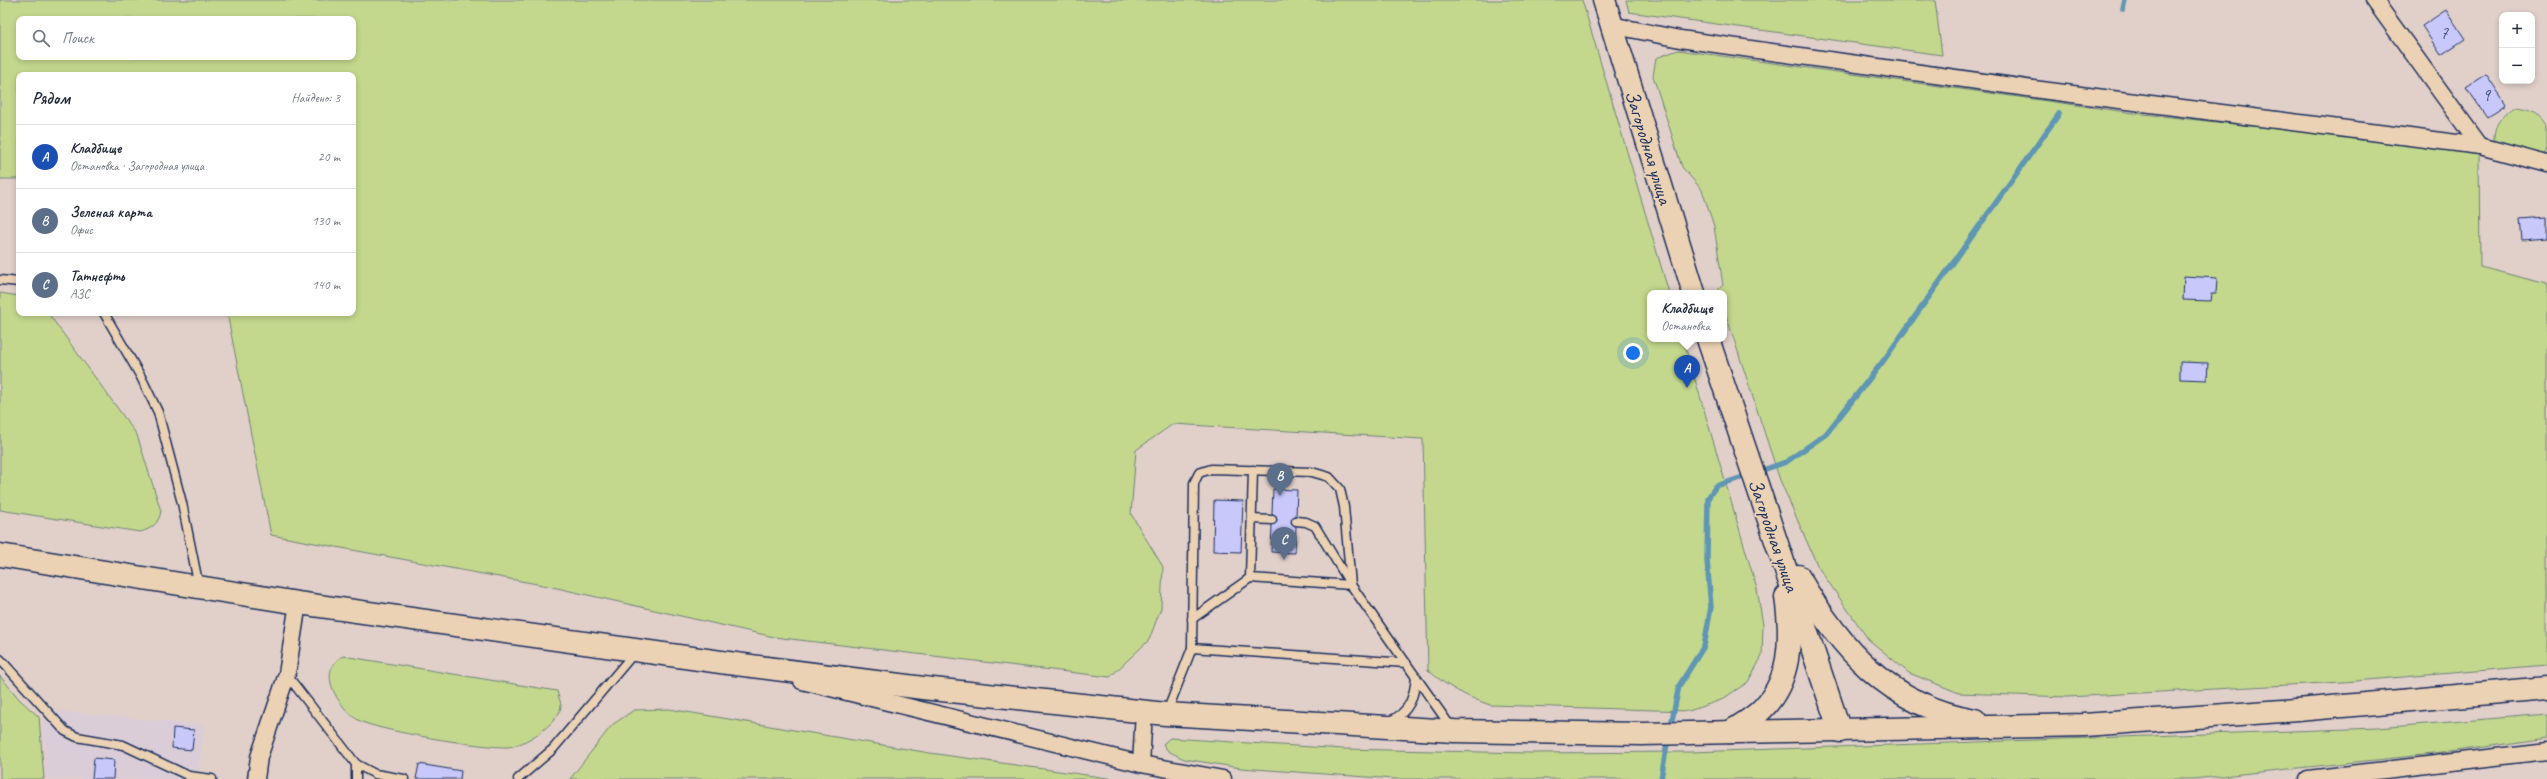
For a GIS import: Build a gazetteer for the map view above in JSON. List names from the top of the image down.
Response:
{
  "streets": {
    "highway": ["Загородная улица"]
  },
  "house_numbers": ["7", "9"],
  "page": {
    "map_buttons": ["+", "−"],
    "search": "Поиск",
    "heading": ["Рядом", "Найдено: 3"],
    "list": [
      {
        "mark": "A",
        "name": "Кладбище",
        "note": "Остановка · Загородная улица",
        "value": "20 m"
      },
      {
        "mark": "B",
        "name": "Зеленая карта",
        "note": "Офис",
        "value": "130 m"
      },
      {
        "mark": "C",
        "name": "Татнефть",
        "note": "АЗС",
        "value": "140 m"
      }
    ],
    "popup": ["Кладбище", "Остановка"],
    "pins": ["A", "B", "C"]
  }
}
